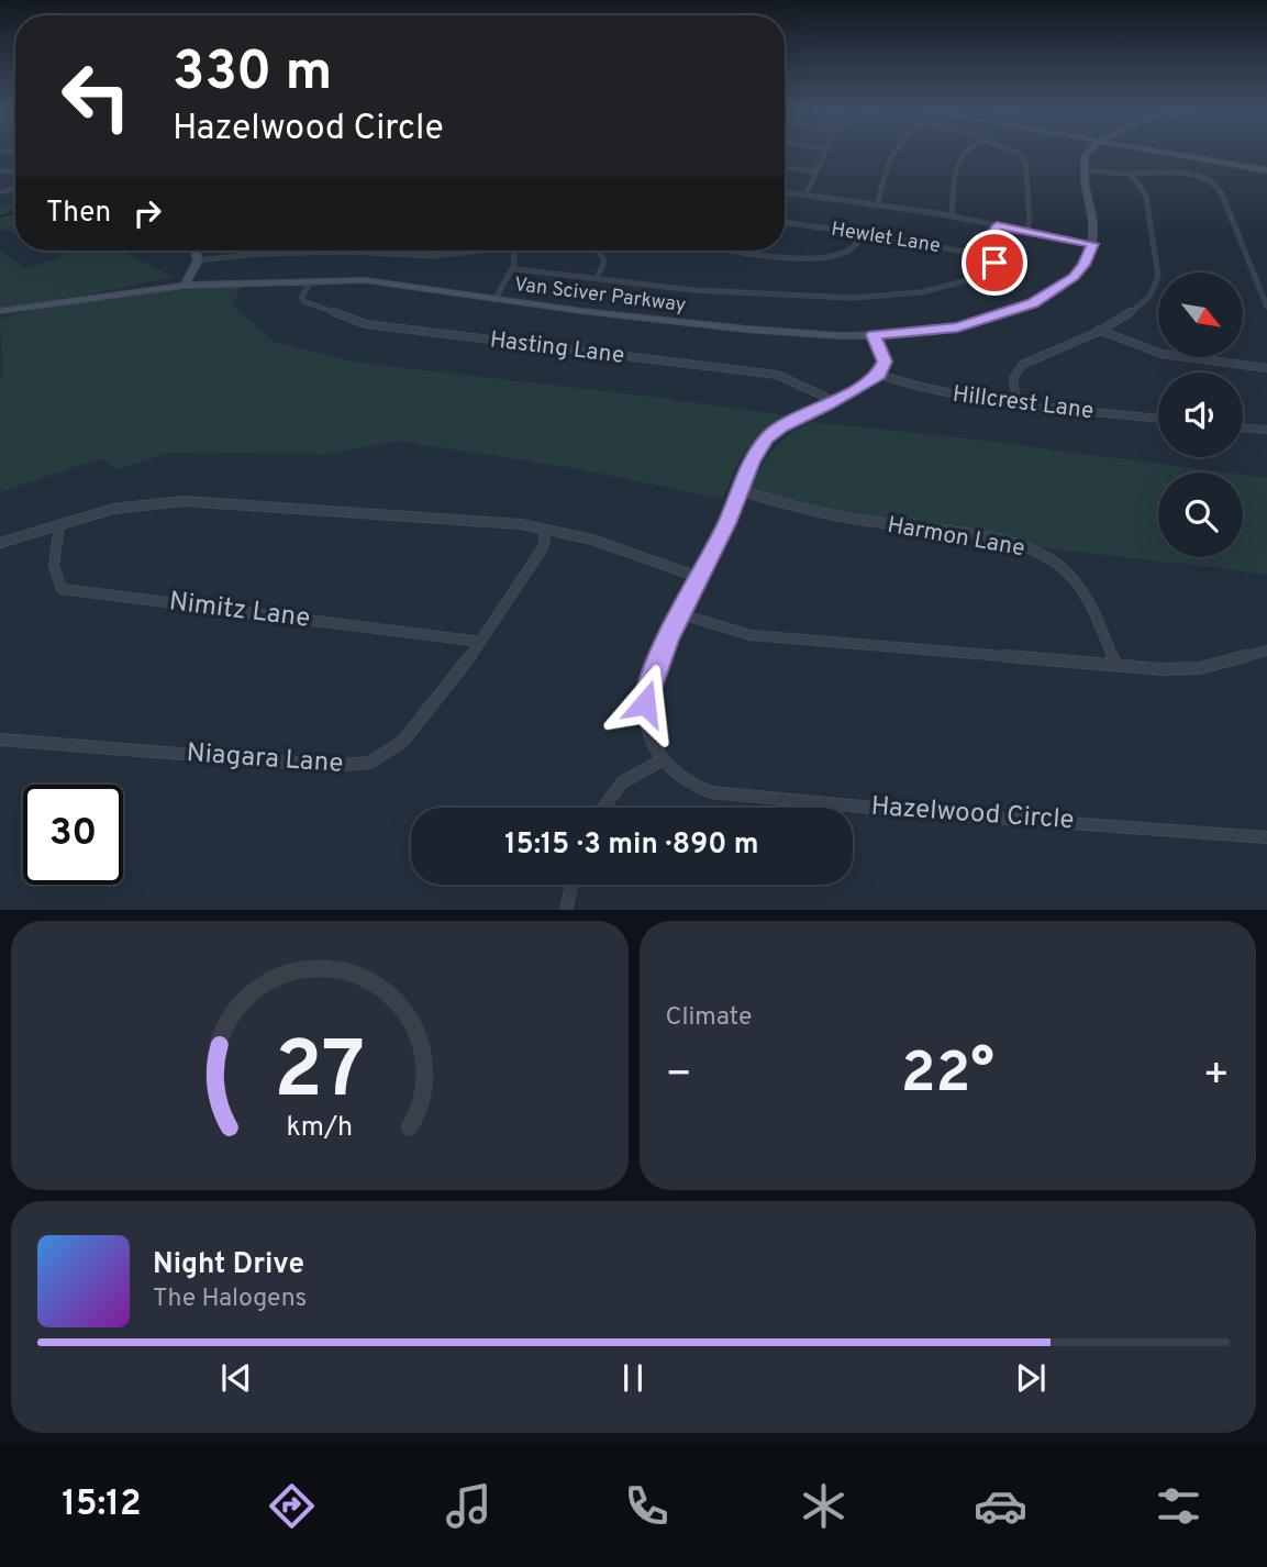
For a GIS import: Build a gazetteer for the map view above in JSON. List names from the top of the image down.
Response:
{
  "streets": {
    "street": [
      "Hewlet Lane",
      "Van Sciver Parkway",
      "Hasting Lane",
      "Hillcrest Lane",
      "Harmon Lane",
      "Nimitz Lane",
      "Niagara Lane",
      "Hazelwood Circle"
    ]
  },
  "crossings": [
    ["Van Sciver Parkway", "Hasting Lane"],
    ["Hasting Lane", "Hazelwood Circle"],
    ["Hillcrest Lane", "Hazelwood Circle"],
    ["Harmon Lane", "Hazelwood Circle"],
    ["Nimitz Lane", "Niagara Lane"]
  ],
  "north": "bottom right",
  "page": {
    "turn": ["330 m", "Hazelwood Circle"],
    "then": "Then",
    "limit": "30",
    "trip": "15:15 · 3 min · 890 m",
    "tile": "Climate",
    "heat": ["−", "22°", "+"],
    "song": ["Night Drive", "The Halogens"],
    "tabs": "15:12",
    "gauge": ["27", "km/h"]
  }
}
